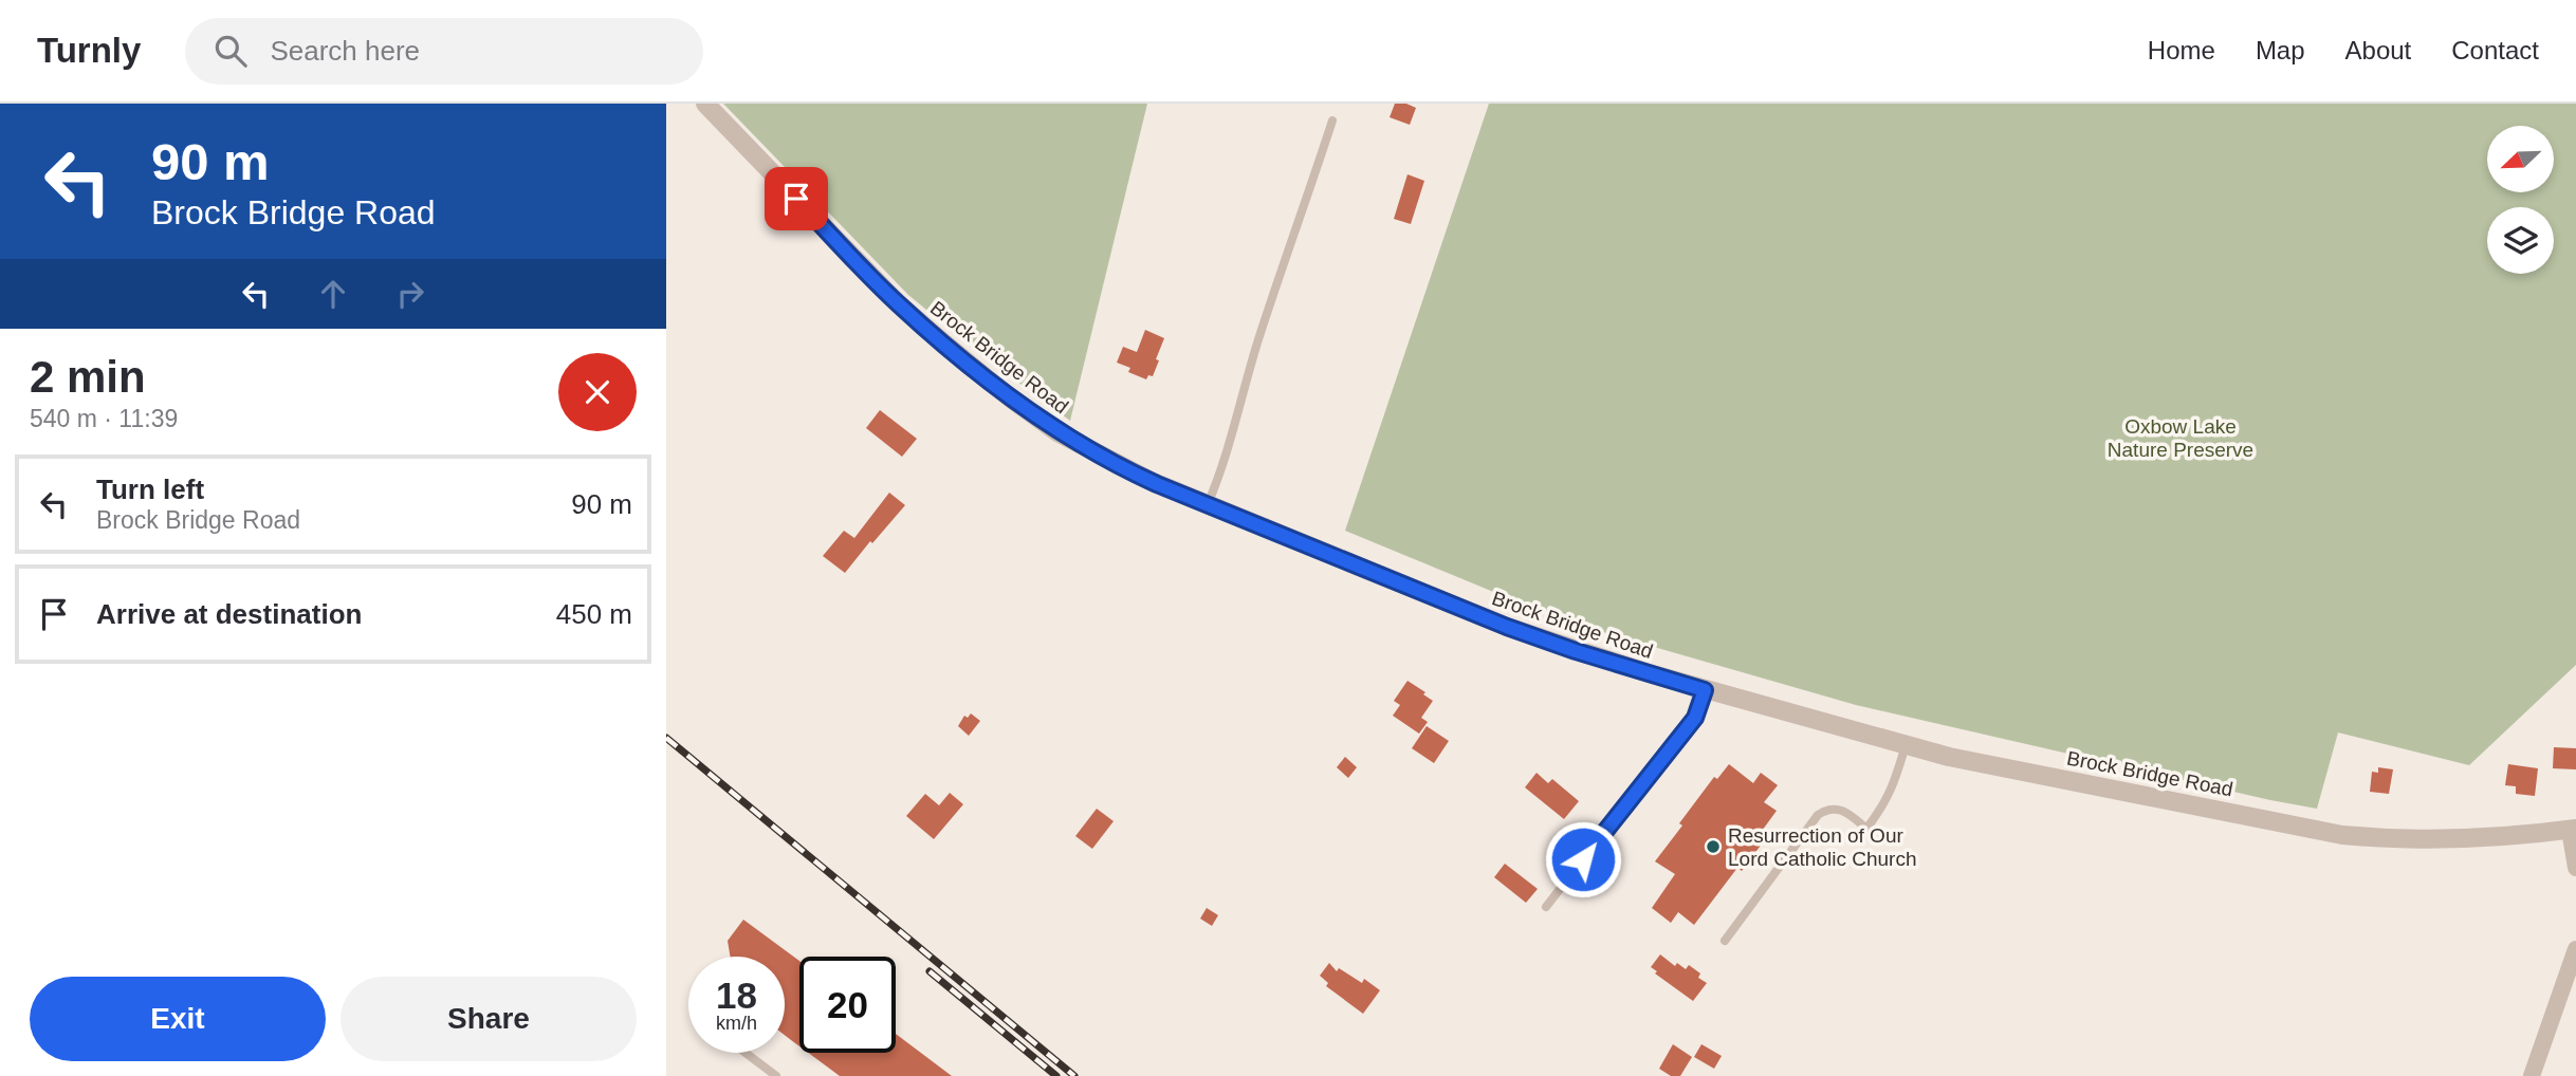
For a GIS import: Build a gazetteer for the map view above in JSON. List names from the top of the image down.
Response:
{
  "streets": {
    "street": ["Brock Bridge Road"]
  },
  "parks": ["Oxbow Lake Nature Preserve"],
  "places": ["Resurrection of Our Lord Catholic Church"],
  "north": "bottom left",
  "page": {
    "header": "Turnly",
    "search": "Search here",
    "nav": [
      "Home",
      "Map",
      "About",
      "Contact"
    ],
    "turn": ["90 m", "Brock Bridge Road"],
    "heading": ["2 min", "540 m · 11:39"],
    "list": [
      {
        "name": "Turn left",
        "note": "Brock Bridge Road",
        "value": "90 m"
      },
      {
        "name": "Arrive at destination",
        "value": "450 m"
      }
    ],
    "speed": "18 km/h",
    "limit": "20",
    "buttons": ["Exit", "Share"]
  }
}
